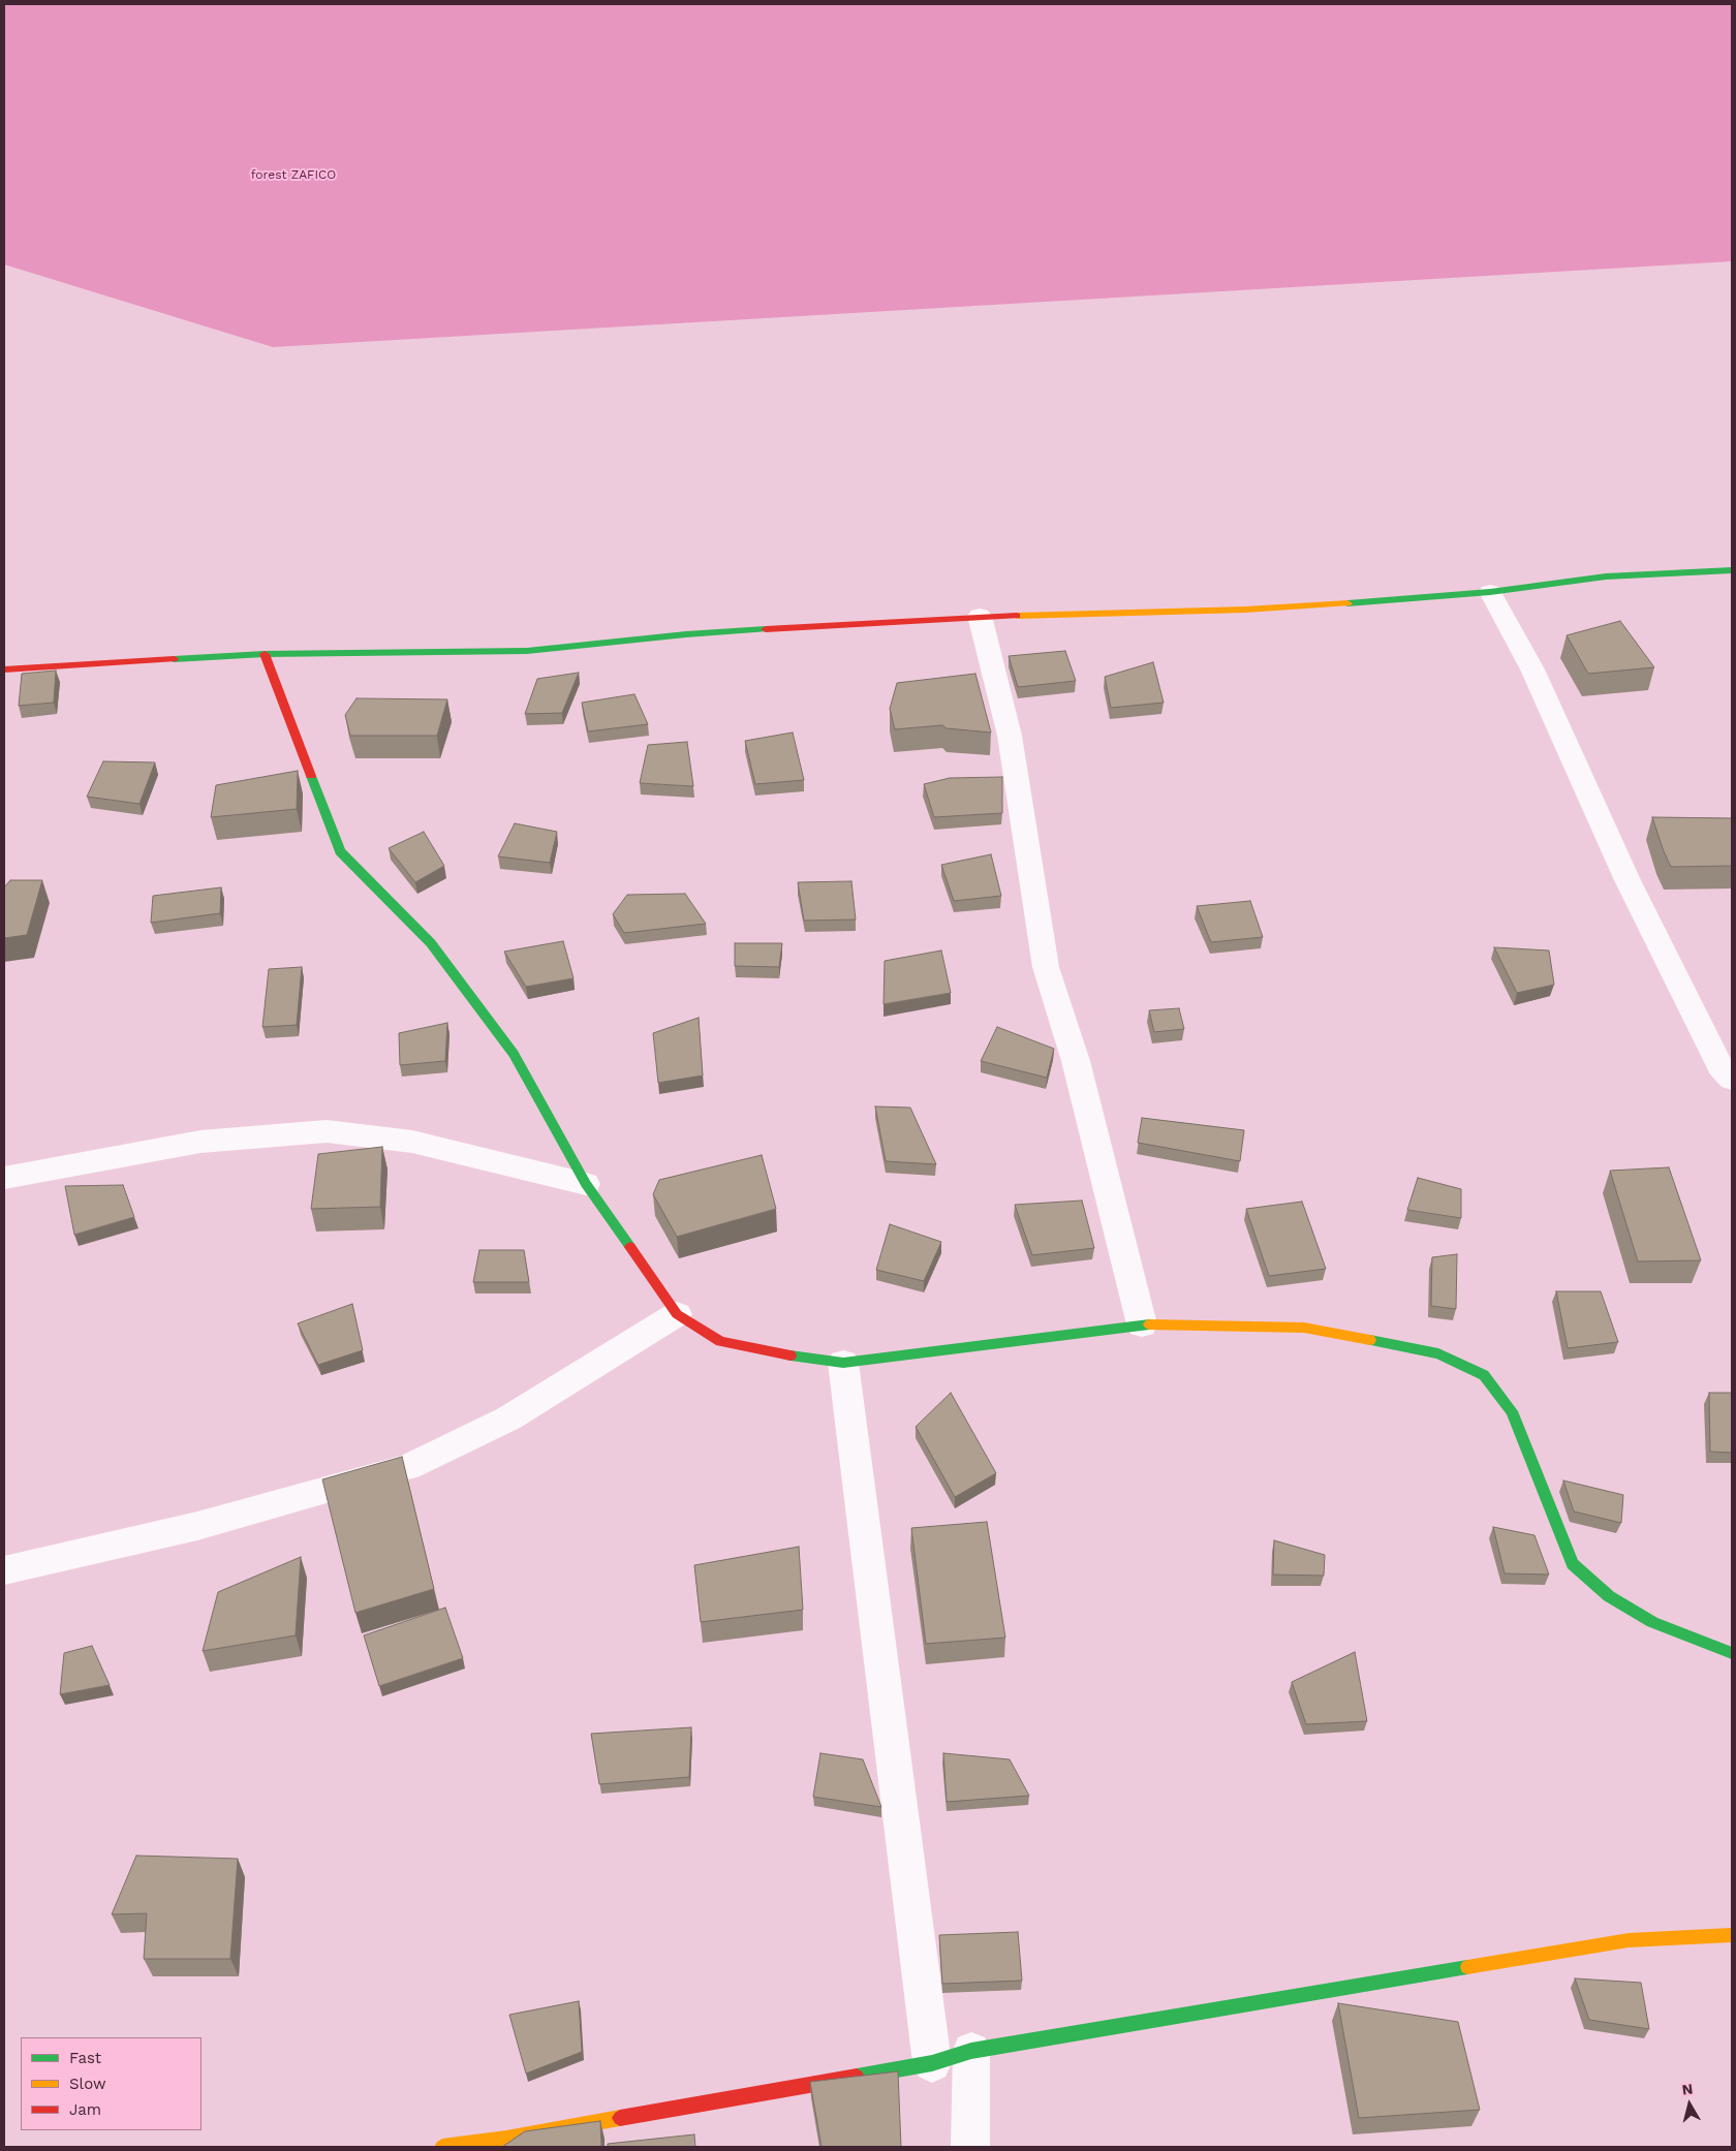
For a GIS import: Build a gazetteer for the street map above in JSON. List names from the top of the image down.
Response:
{
  "parks": ["forest ZAFICO"],
  "legend": ["Fast", "Slow", "Jam"],
  "north": "top"
}
